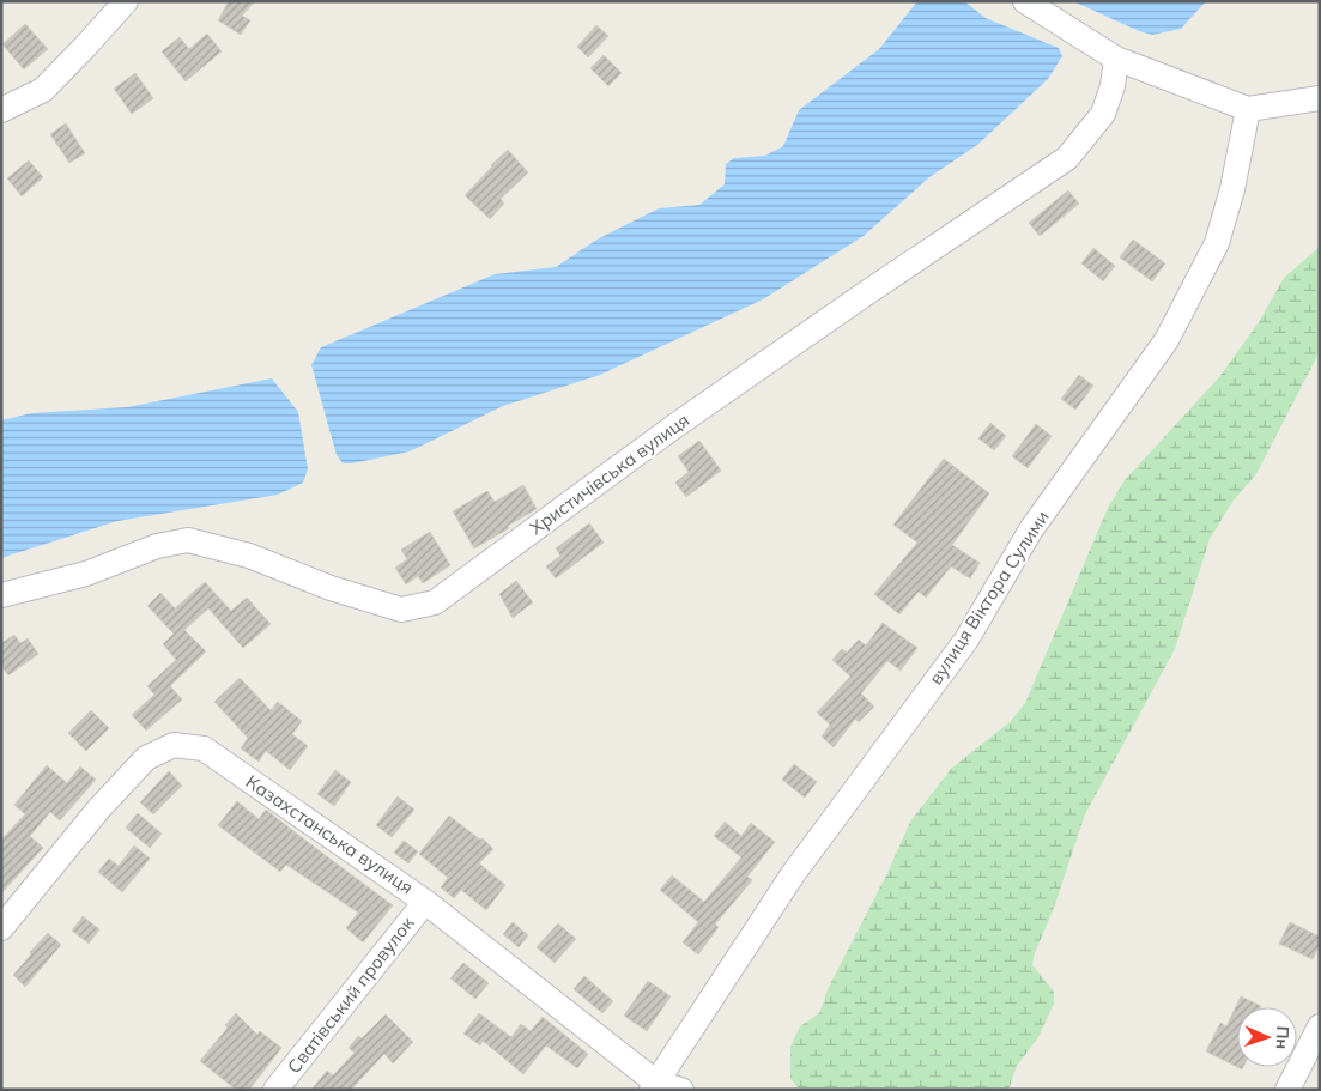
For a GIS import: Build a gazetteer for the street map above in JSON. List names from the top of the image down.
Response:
{
  "streets": {
    "street": [
      "Христичівська вулиця",
      "вулиця Віктора Сулими",
      "Казахстанська вулиця",
      "Сватівський провулок"
    ]
  },
  "crossings": [
    ["вулиця Віктора Сулими", "Казахстанська вулиця"],
    ["Казахстанська вулиця", "Сватівський провулок"]
  ],
  "north": "right"
}
